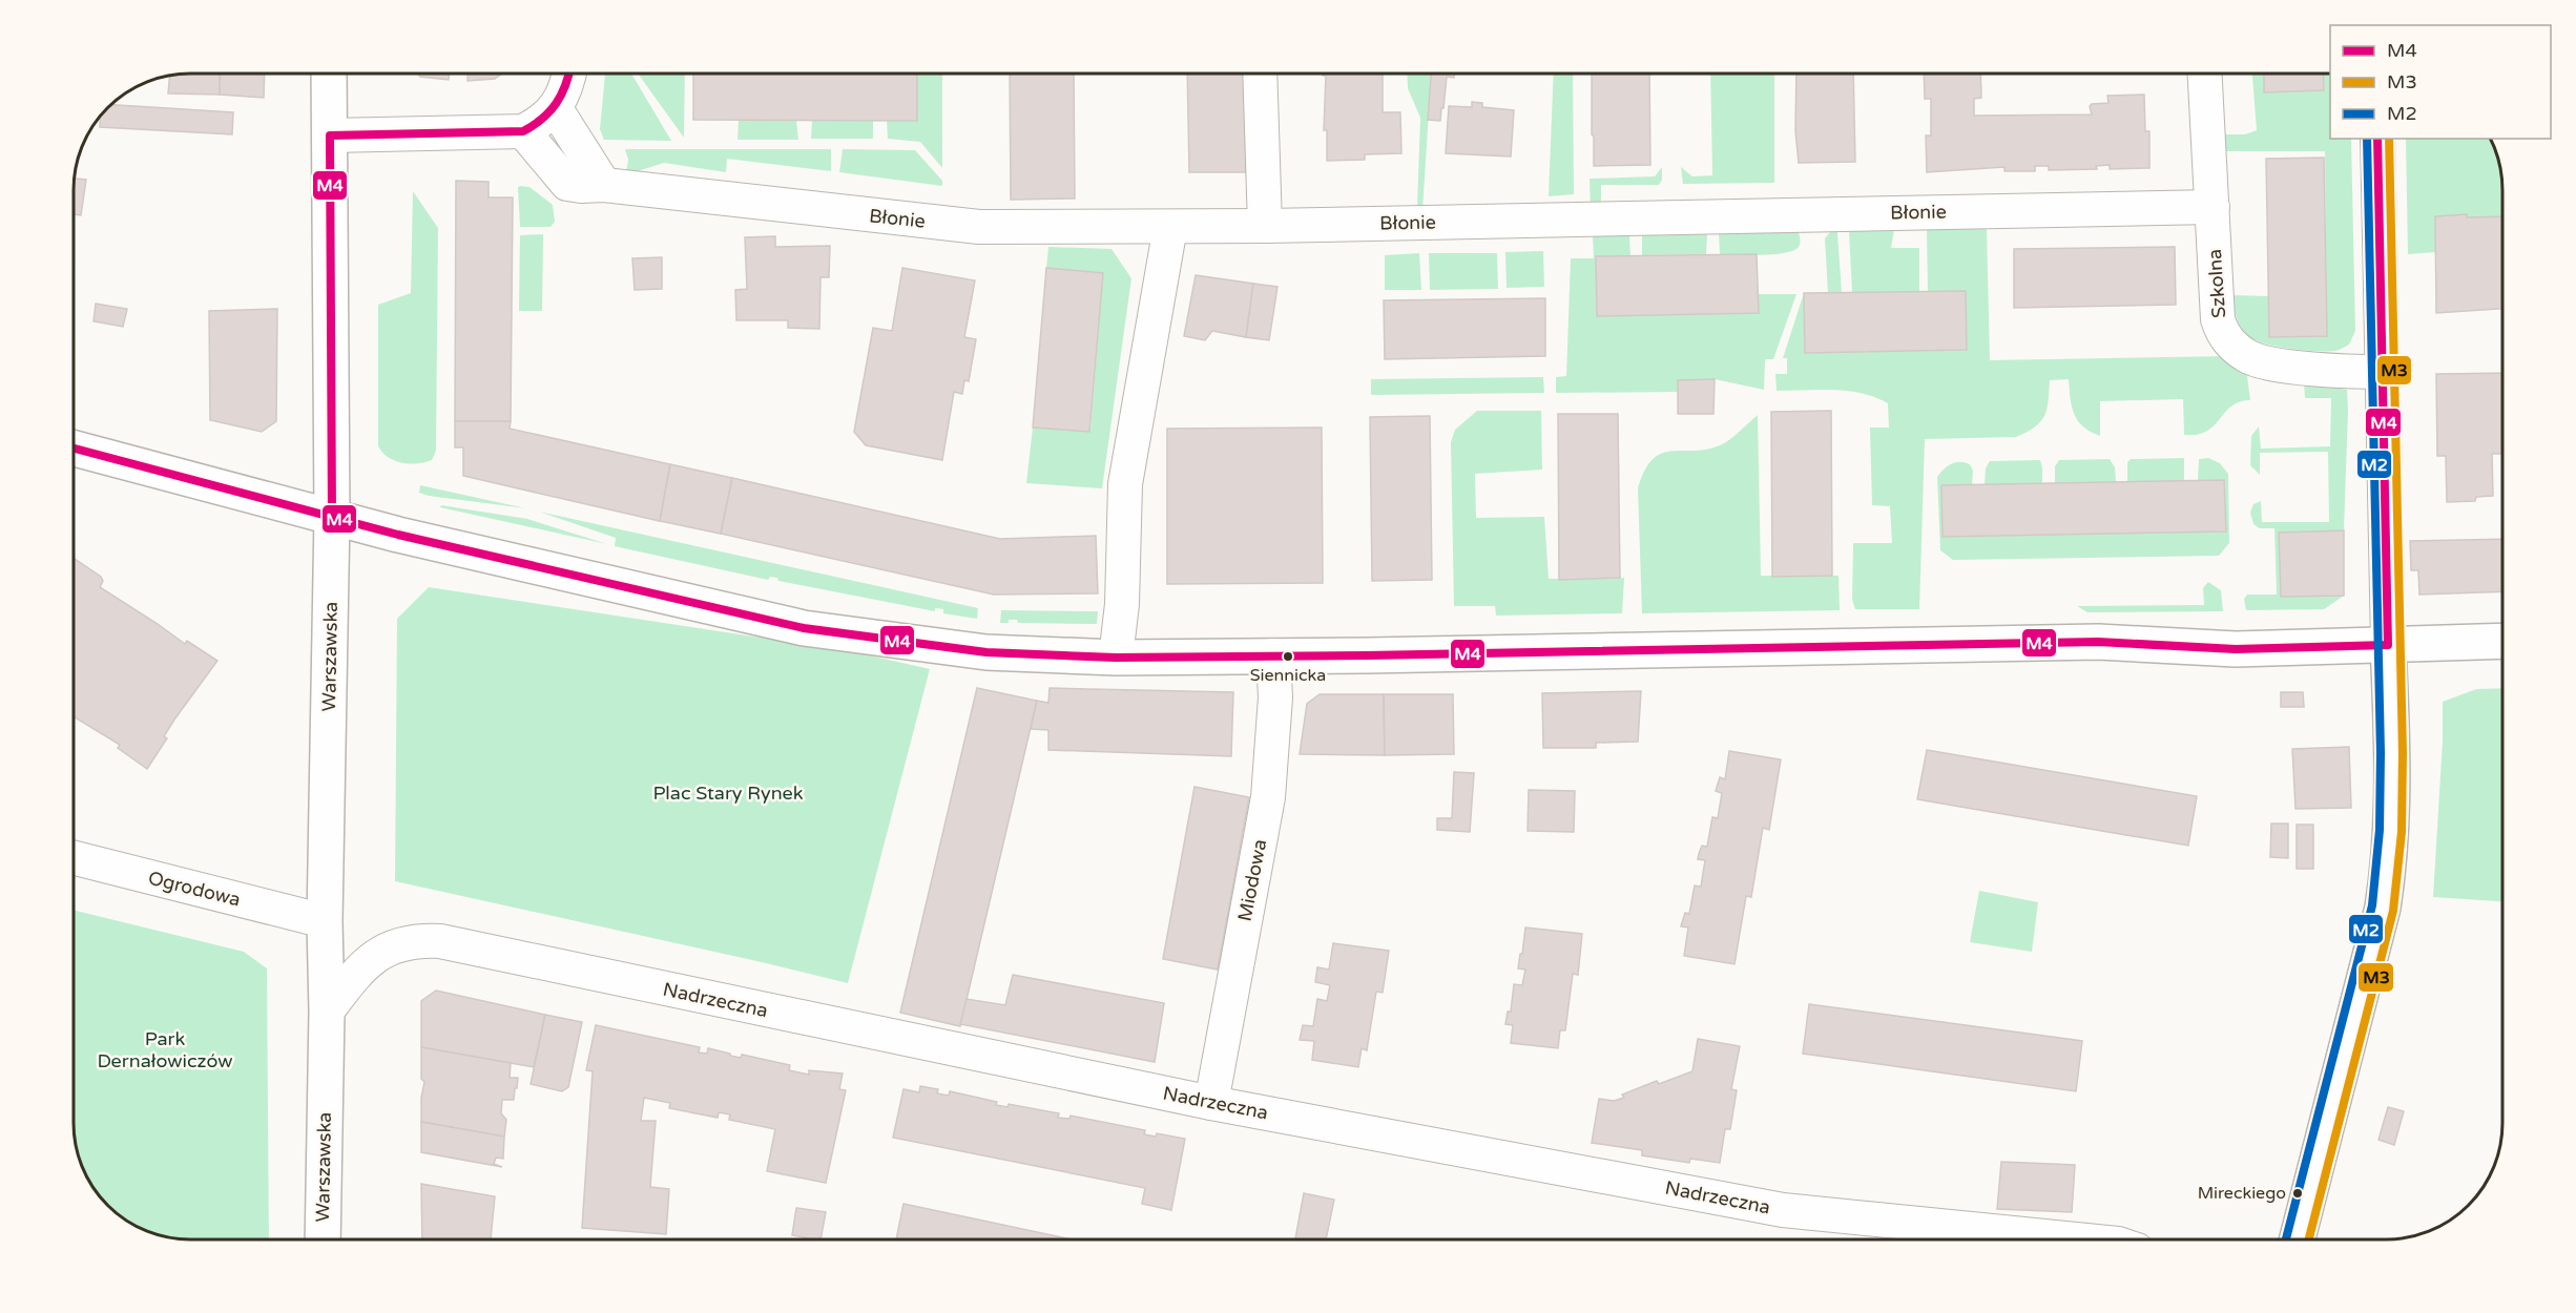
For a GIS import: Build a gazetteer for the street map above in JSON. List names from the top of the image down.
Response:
{
  "streets": {
    "main road": ["Warszawska"],
    "street": [
      "Błonie",
      "Szkolna",
      "Miodowa",
      "Ogrodowa",
      "Nadrzeczna"
    ]
  },
  "crossings": [
    ["Błonie", "Szkolna"],
    ["Warszawska", "Ogrodowa"],
    ["Warszawska", "Nadrzeczna"],
    ["Miodowa", "Nadrzeczna"]
  ],
  "parks": ["Plac Stary Rynek", "Park Dernałowiczów"],
  "places": ["Siennicka", "Mireckiego"],
  "lines": ["transit line M4", "transit line M3", "transit line M2"],
  "legend": ["M4", "M3", "M2"]
}
